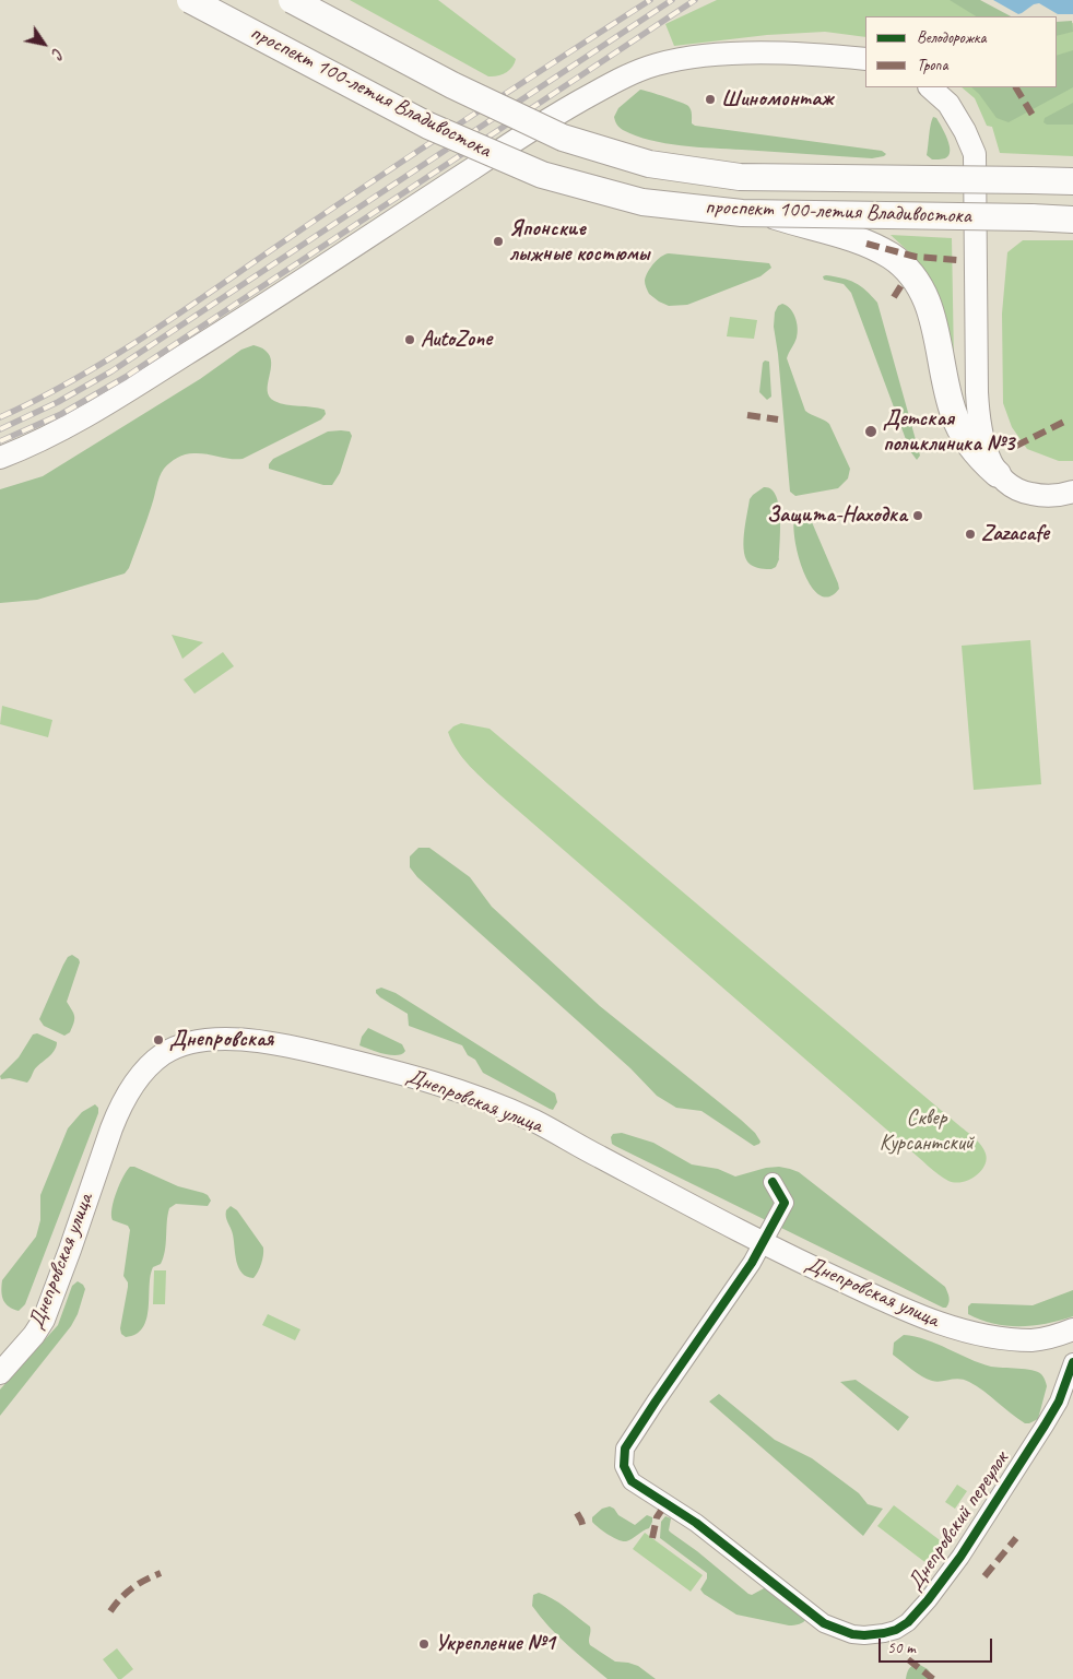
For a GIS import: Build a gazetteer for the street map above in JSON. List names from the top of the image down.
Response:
{
  "streets": {
    "highway": ["проспект 100-летия Владивостока"],
    "main road": ["Днепровская улица"],
    "street": ["Днепровский переулок"]
  },
  "crossings": [
    ["Днепровская улица", "Днепровский переулок"]
  ],
  "parks": ["Сквер Курсантский"],
  "places": [
    "Шиномонтаж",
    "Японские лыжные костюмы",
    "AutoZone",
    "Детская поликлиника №3",
    "Защита-Находка",
    "Zazacafe",
    "Днепровская",
    "Укрепление №1"
  ],
  "legend": ["Велодорожка", "Тропа"],
  "scale_bar": "50 m",
  "north": "bottom right"
}
